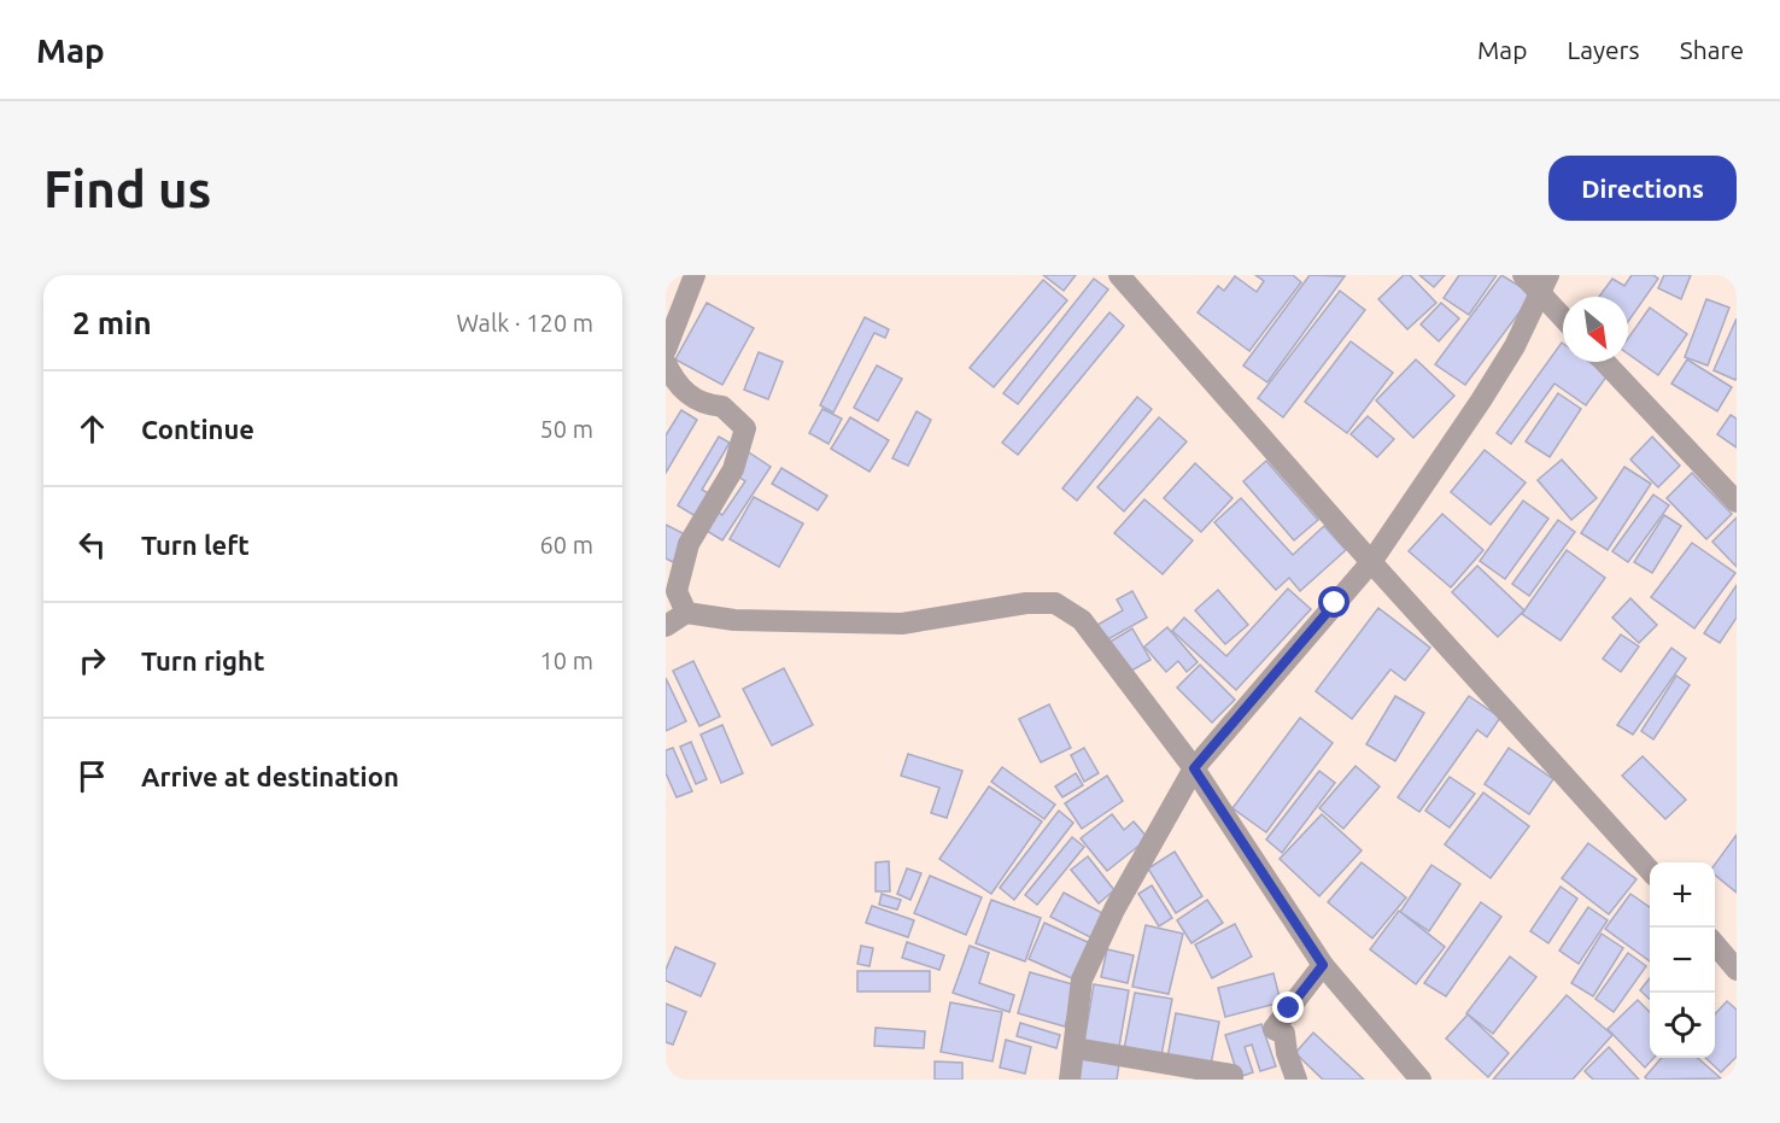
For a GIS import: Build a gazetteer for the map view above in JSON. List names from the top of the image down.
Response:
{
  "north": "bottom right",
  "page": {
    "header": "Map",
    "nav": ["Map", "Layers", "Share"],
    "buttons": "Directions",
    "title": "Find us",
    "heading": ["2 min", "Walk · 120 m"],
    "list": [
      ["Continue", "50 m"],
      ["Turn left", "60 m"],
      ["Turn right", "10 m"],
      "Arrive at destination"
    ],
    "map_buttons": ["+", "−"]
  }
}
